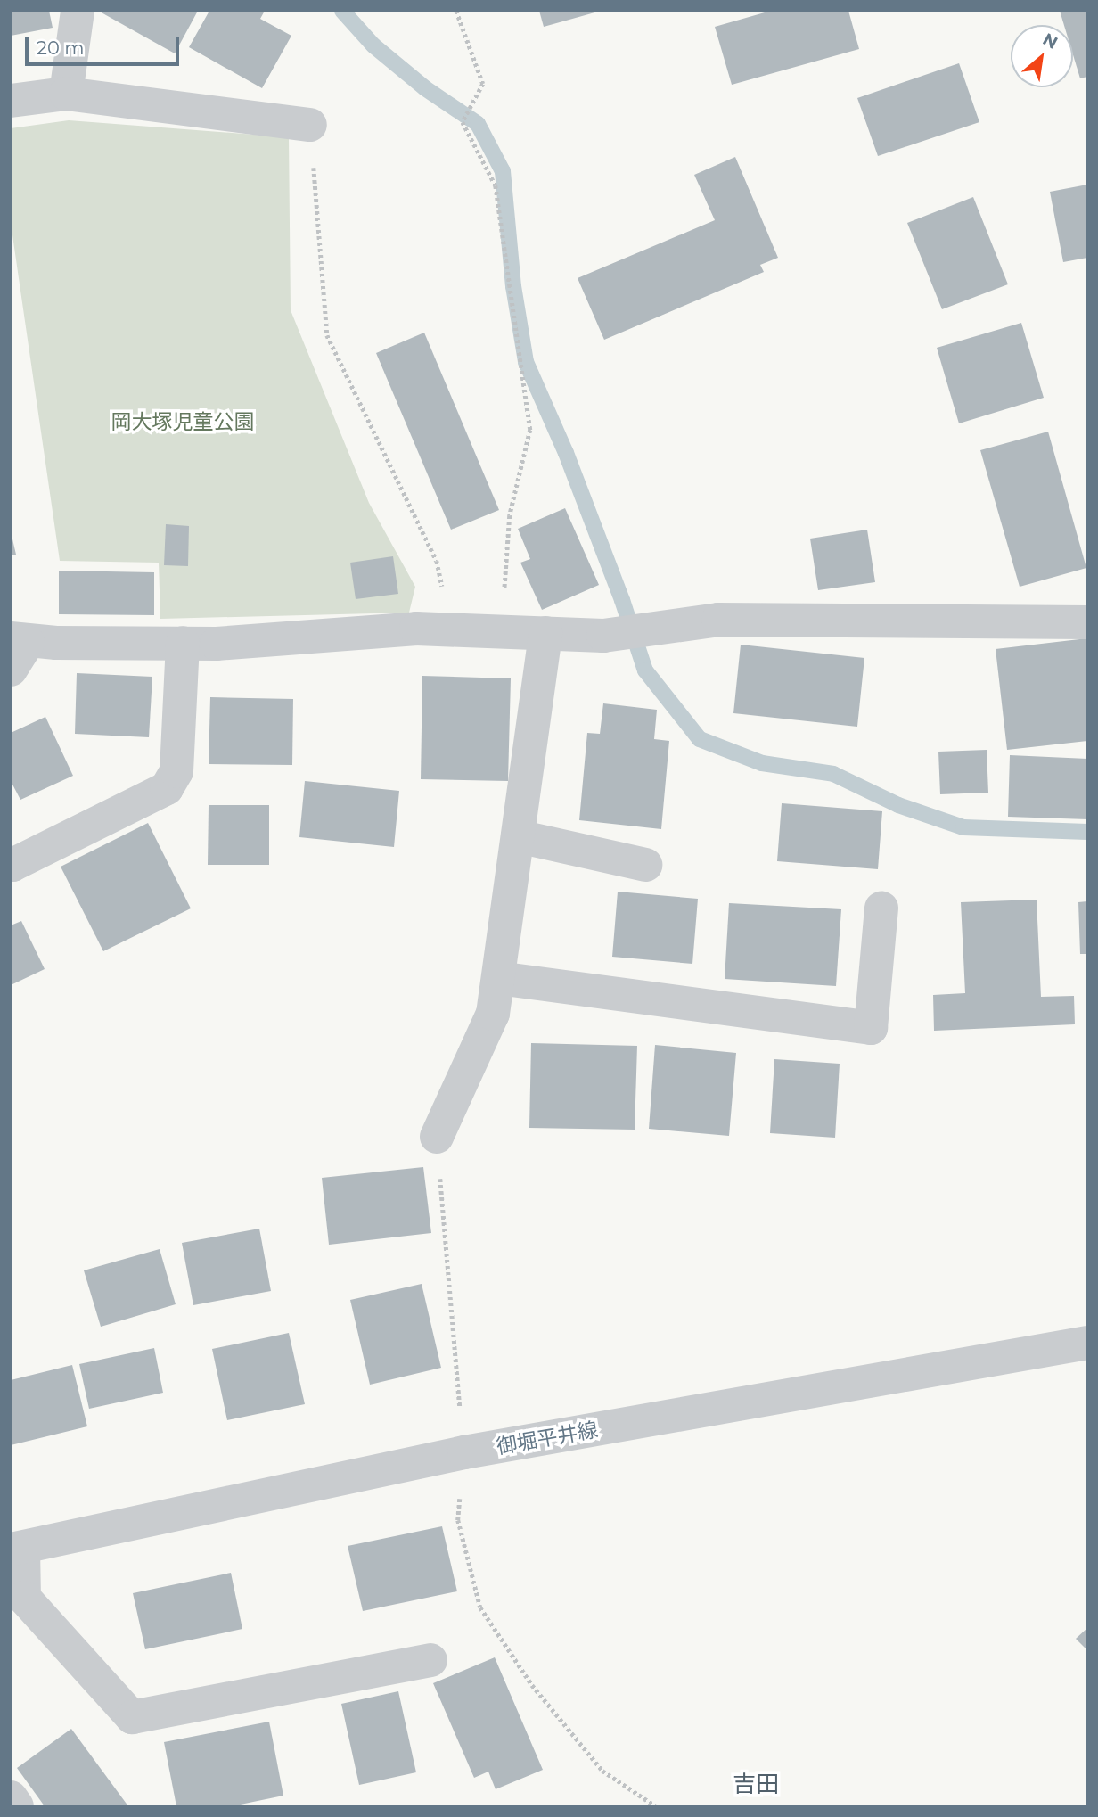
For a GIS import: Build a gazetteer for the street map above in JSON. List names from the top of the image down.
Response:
{
  "streets": {
    "street": ["御堀平井線"]
  },
  "districts": ["吉田"],
  "parks": ["岡大塚児童公園"],
  "scale_bar": "20 m",
  "north": "top right"
}
